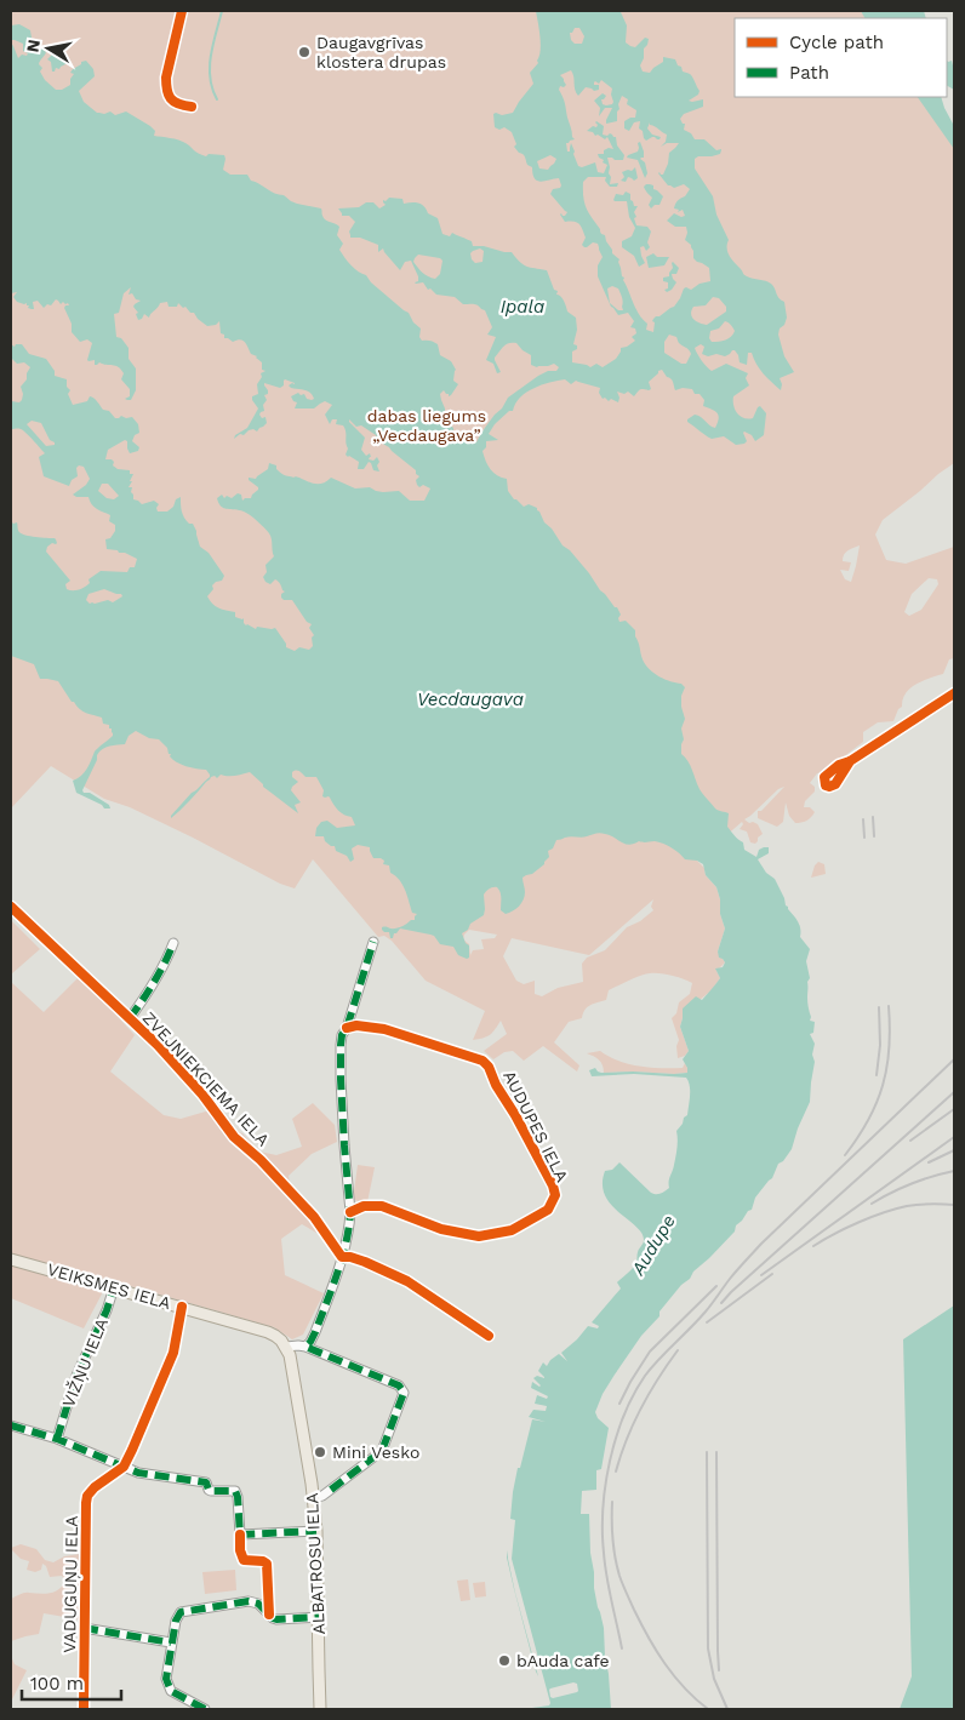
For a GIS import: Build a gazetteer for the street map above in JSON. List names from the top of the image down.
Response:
{
  "streets": {
    "main road": ["VEIKSMES IELA", "ALBATROSU IELA"],
    "street": [
      "ZVEJNIEKCIEMA IELA",
      "AUDUPES IELA",
      "VIŽŅU IELA",
      "VADUGUŅU IELA"
    ]
  },
  "crossings": [
    ["VEIKSMES IELA", "VIŽŅU IELA"],
    ["VEIKSMES IELA", "ALBATROSU IELA"],
    ["VEIKSMES IELA", "VADUGUŅU IELA"]
  ],
  "water": ["Ipala", "Vecdaugava", "Audupe"],
  "parks": ["dabas liegums „Vecdaugava”"],
  "places": ["Daugavgrīvas klostera drupas", "Mini Vesko", "bAuda cafe"],
  "legend": ["Cycle path", "Path"],
  "scale_bar": "100 m",
  "north": "left"
}
